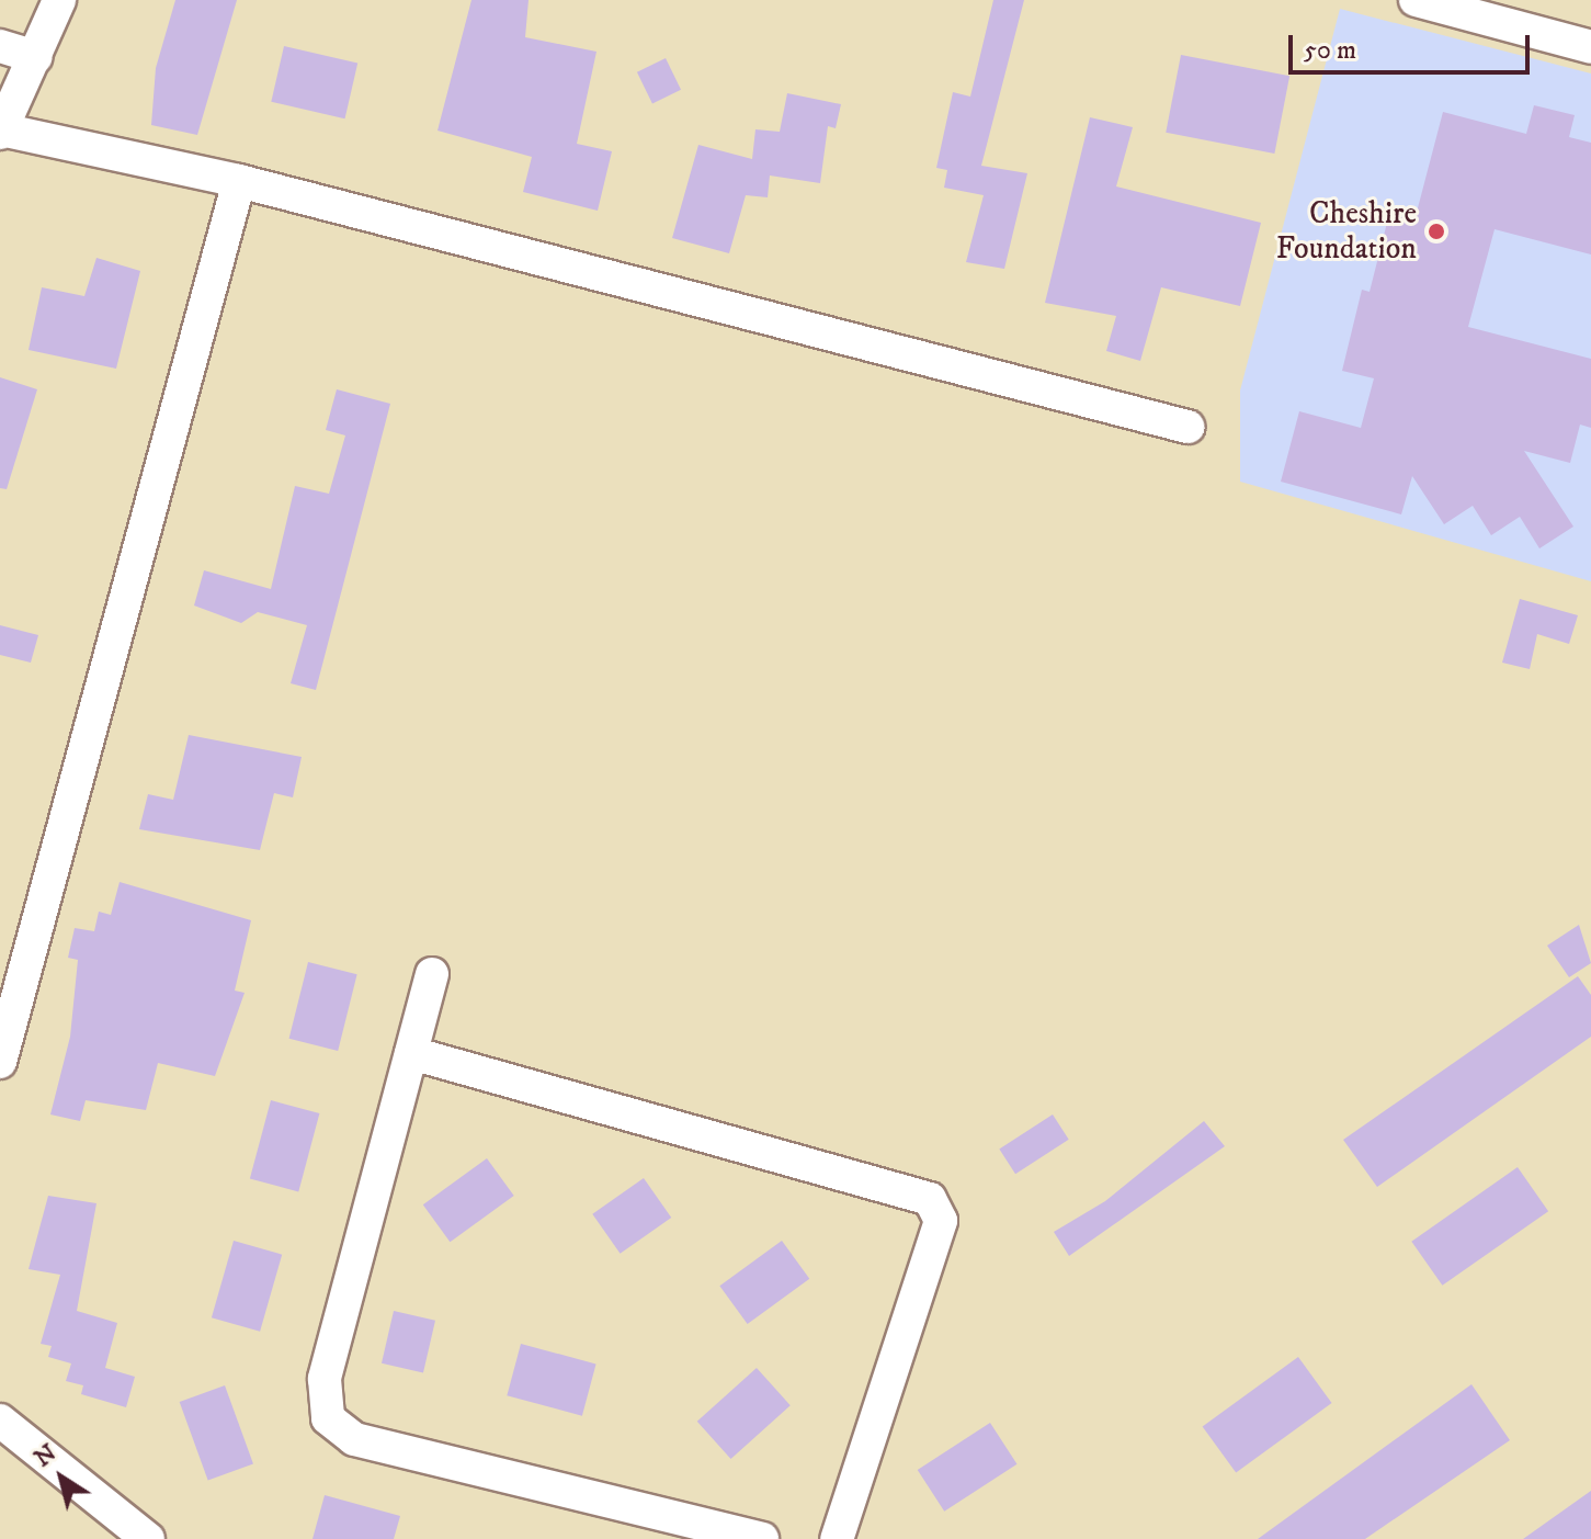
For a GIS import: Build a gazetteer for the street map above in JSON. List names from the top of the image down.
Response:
{
  "places": ["Cheshire Foundation"],
  "scale_bar": "50 m",
  "north": "top left"
}
